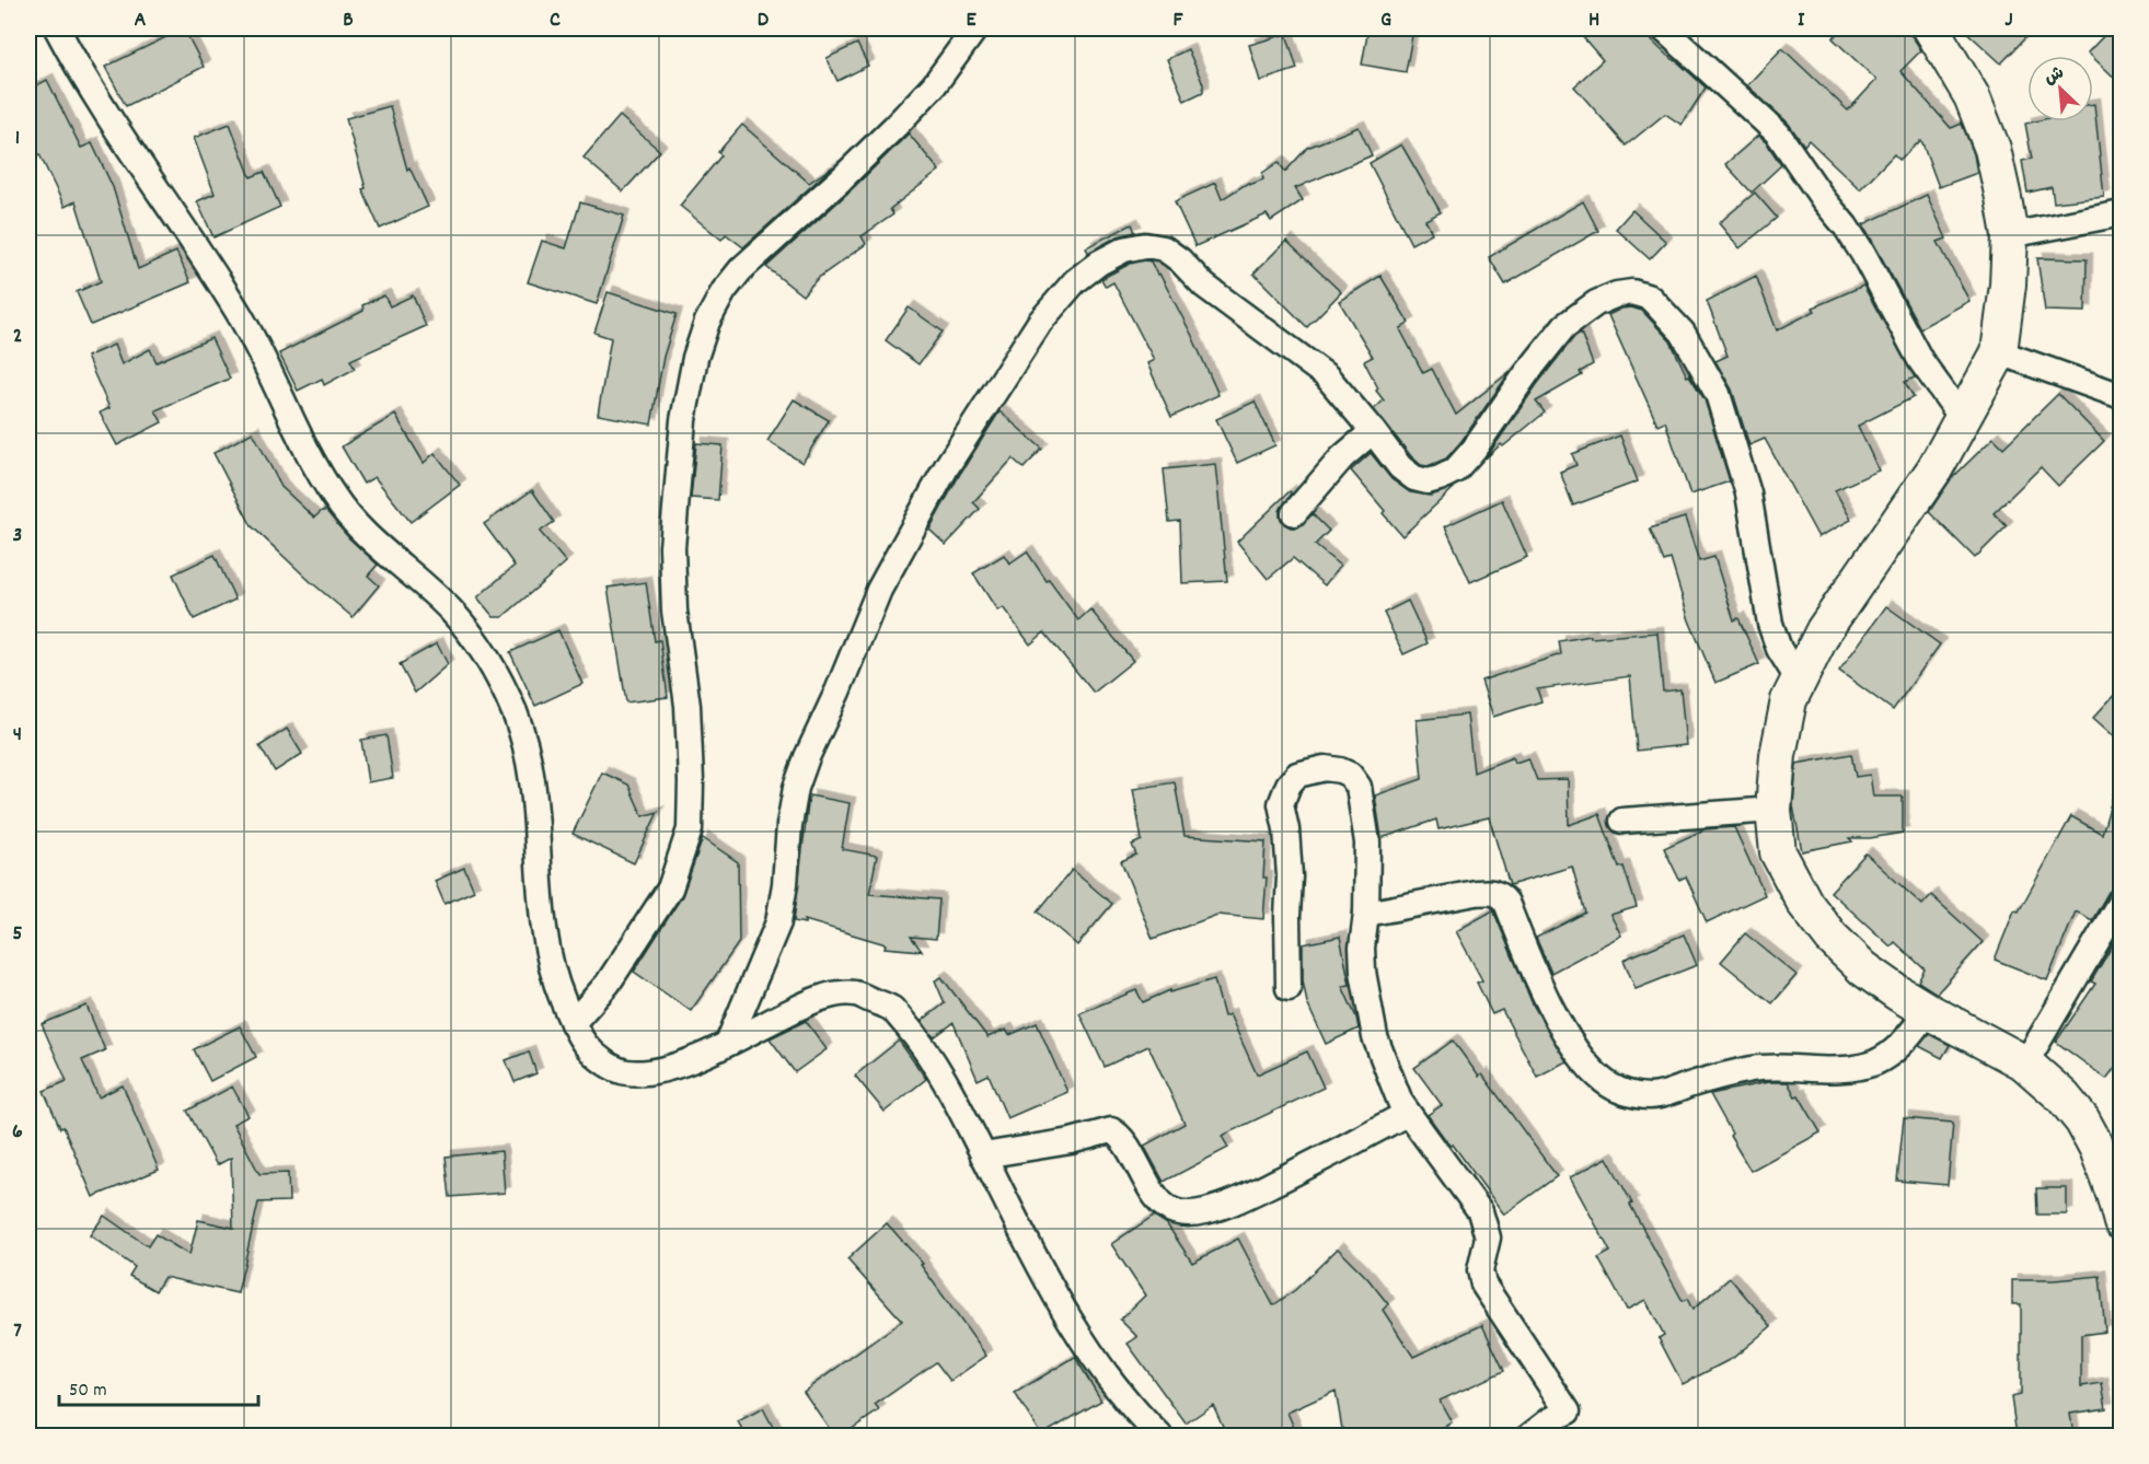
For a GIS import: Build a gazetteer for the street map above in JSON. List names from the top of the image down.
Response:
{
  "scale_bar": "50 m",
  "north": "top left",
  "grid": {
    "columns": [
      "A",
      "B",
      "C",
      "D",
      "E",
      "F",
      "G",
      "H",
      "I",
      "J"
    ],
    "rows": [
      "1",
      "2",
      "3",
      "4",
      "5",
      "6",
      "7"
    ]
  }
}
